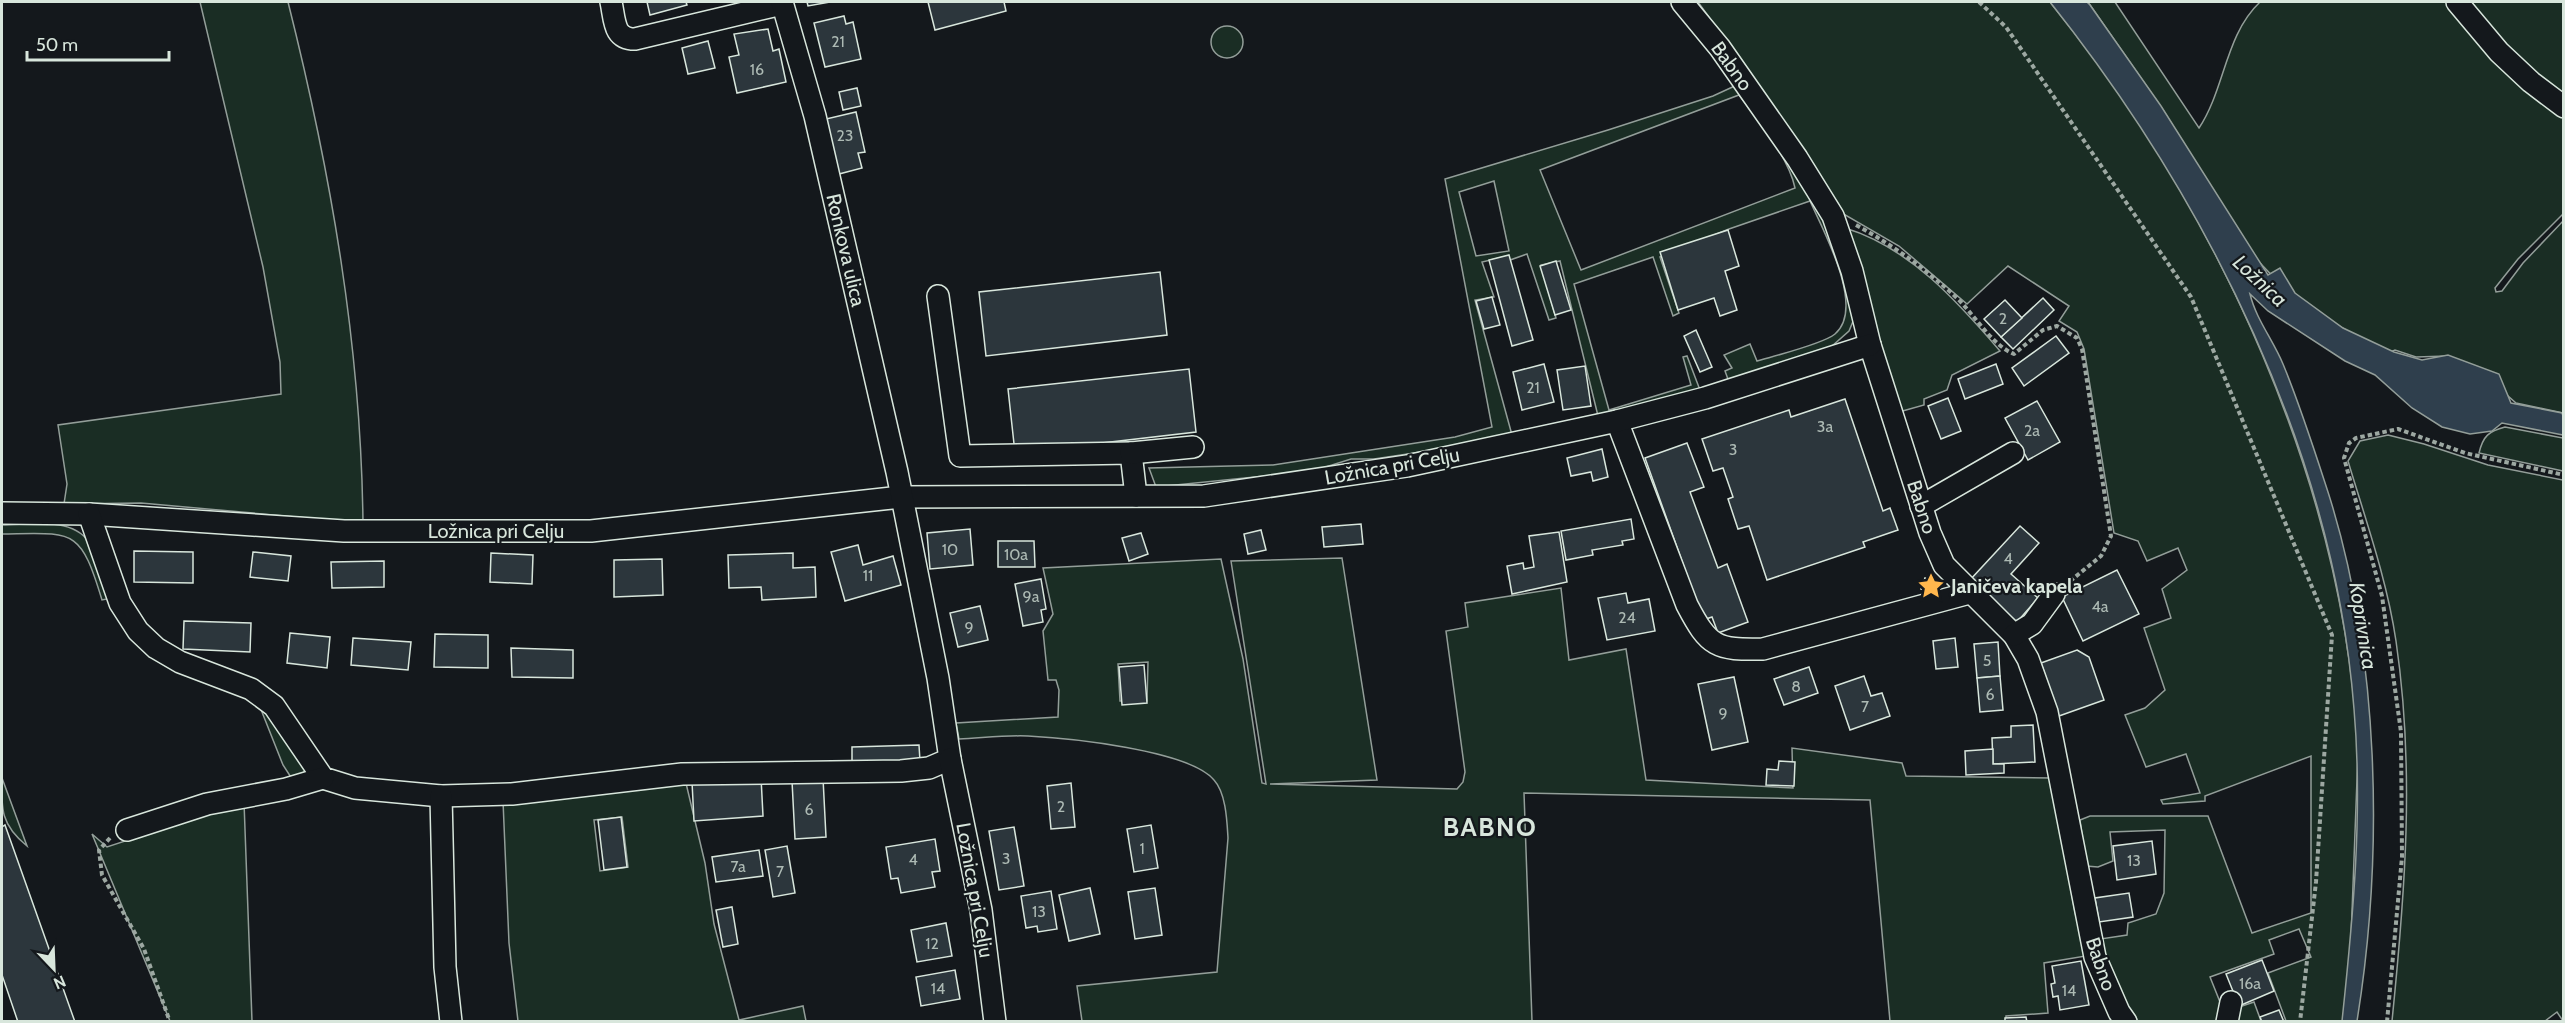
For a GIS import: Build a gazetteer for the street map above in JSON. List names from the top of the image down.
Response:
{
  "streets": {
    "street": ["Babno", "Ronkova ulica", "Ložnica pri Celju"]
  },
  "crossings": [
    ["Babno", "Ložnica pri Celju"],
    ["Ronkova ulica", "Ložnica pri Celju"]
  ],
  "districts": ["BABNO"],
  "water": ["Ložnica", "Koprivnica"],
  "places": {
    "place": ["Janičeva kapela"]
  },
  "house_numbers": [
    "21",
    "16",
    "23",
    "2",
    "21",
    "3a",
    "2a",
    "3",
    "10",
    "10a",
    "4",
    "11",
    "9a",
    "4a",
    "24",
    "9",
    "5",
    "8",
    "6",
    "7",
    "9",
    "2",
    "6",
    "1",
    "3",
    "4",
    "13",
    "7a",
    "7",
    "13",
    "12",
    "16a",
    "14",
    "14"
  ],
  "scale_bar": "50 m",
  "north": "bottom right"
}
